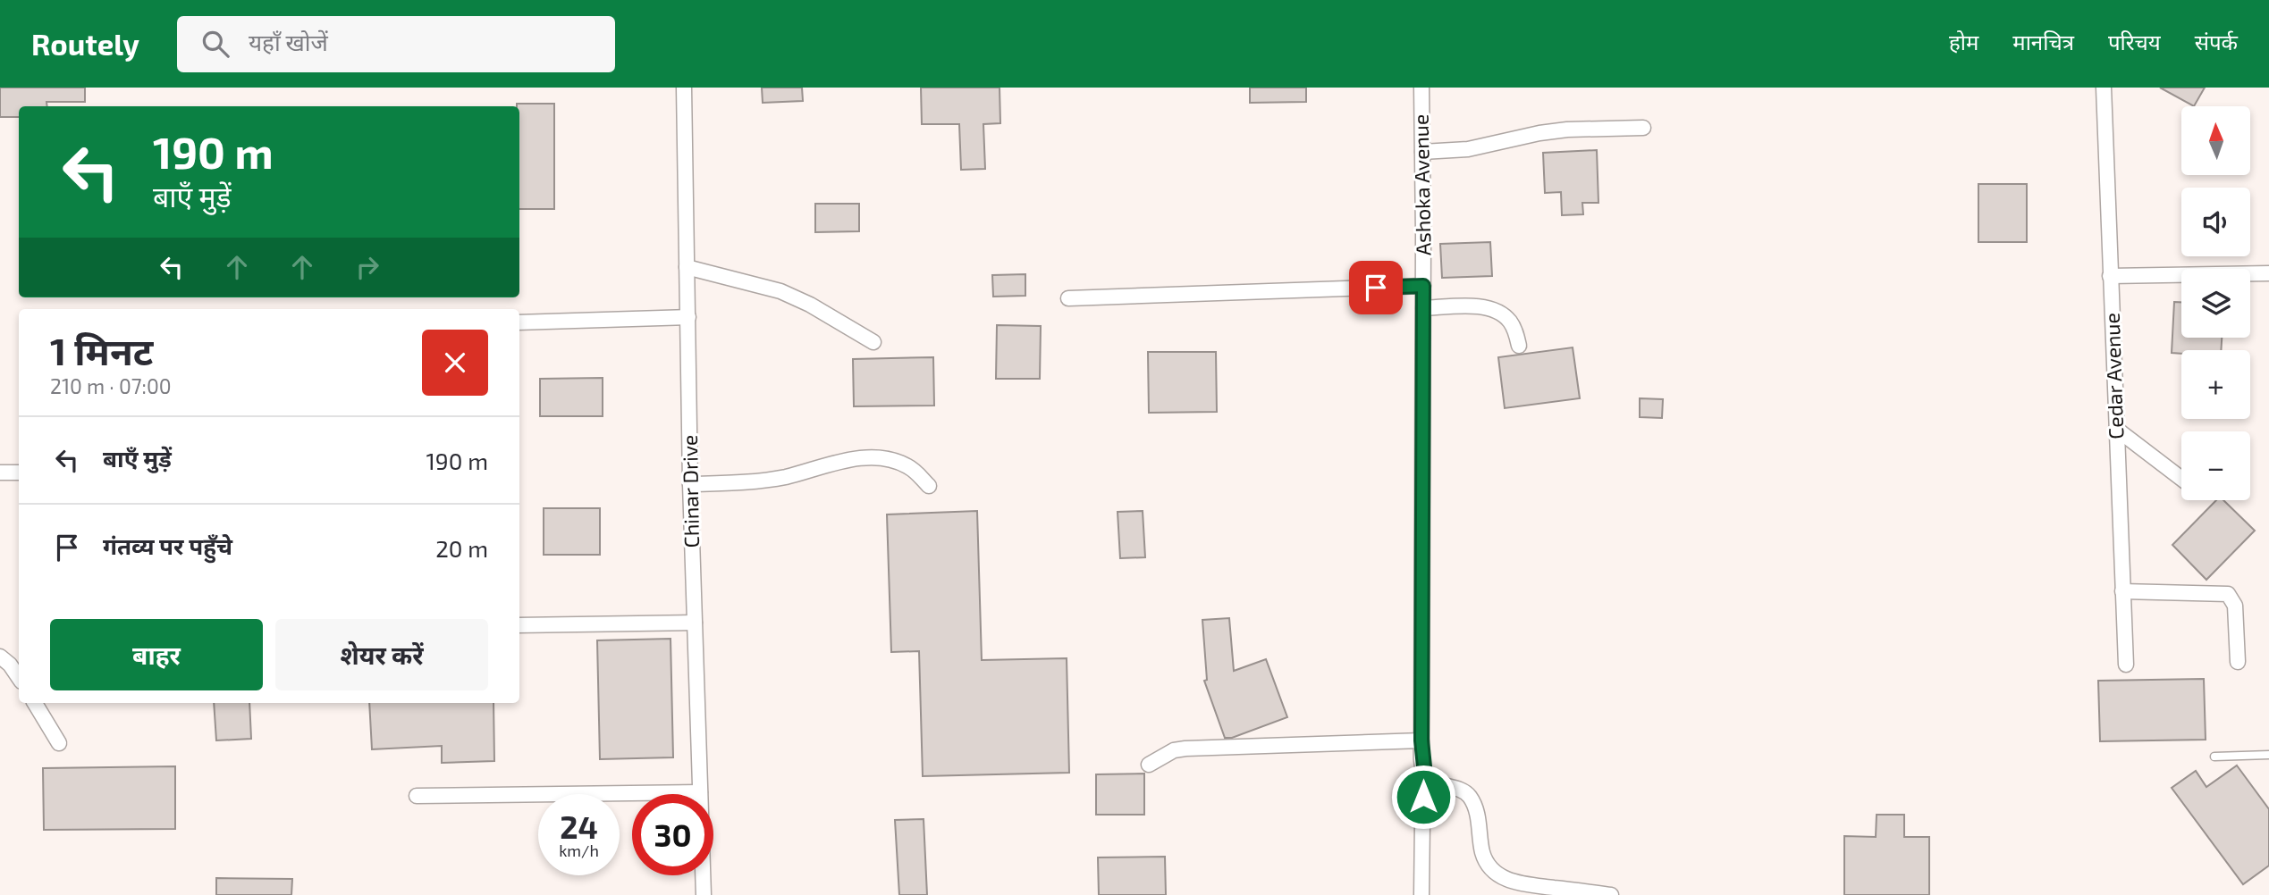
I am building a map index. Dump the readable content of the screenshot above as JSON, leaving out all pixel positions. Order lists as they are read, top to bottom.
{
  "streets": {
    "street": ["Ashoka Avenue", "Cedar Avenue", "Chinar Drive"]
  },
  "north": "top",
  "page": {
    "header": "Routely",
    "search": "यहाँ खोजें",
    "nav": [
      "होम",
      "मानचित्र",
      "परिचय",
      "संपर्क"
    ],
    "map_buttons": ["+", "−"],
    "turn": ["190 m", "बाएँ मुड़ें"],
    "heading": ["1 मिनट", "210 m · 07:00"],
    "list": [
      {
        "name": "बाएँ मुड़ें",
        "value": "190 m"
      },
      {
        "name": "गंतव्य पर पहुँचे",
        "value": "20 m"
      }
    ],
    "buttons": ["बाहर", "शेयर करें"],
    "speed": "24 km/h",
    "limit": "30"
  }
}
